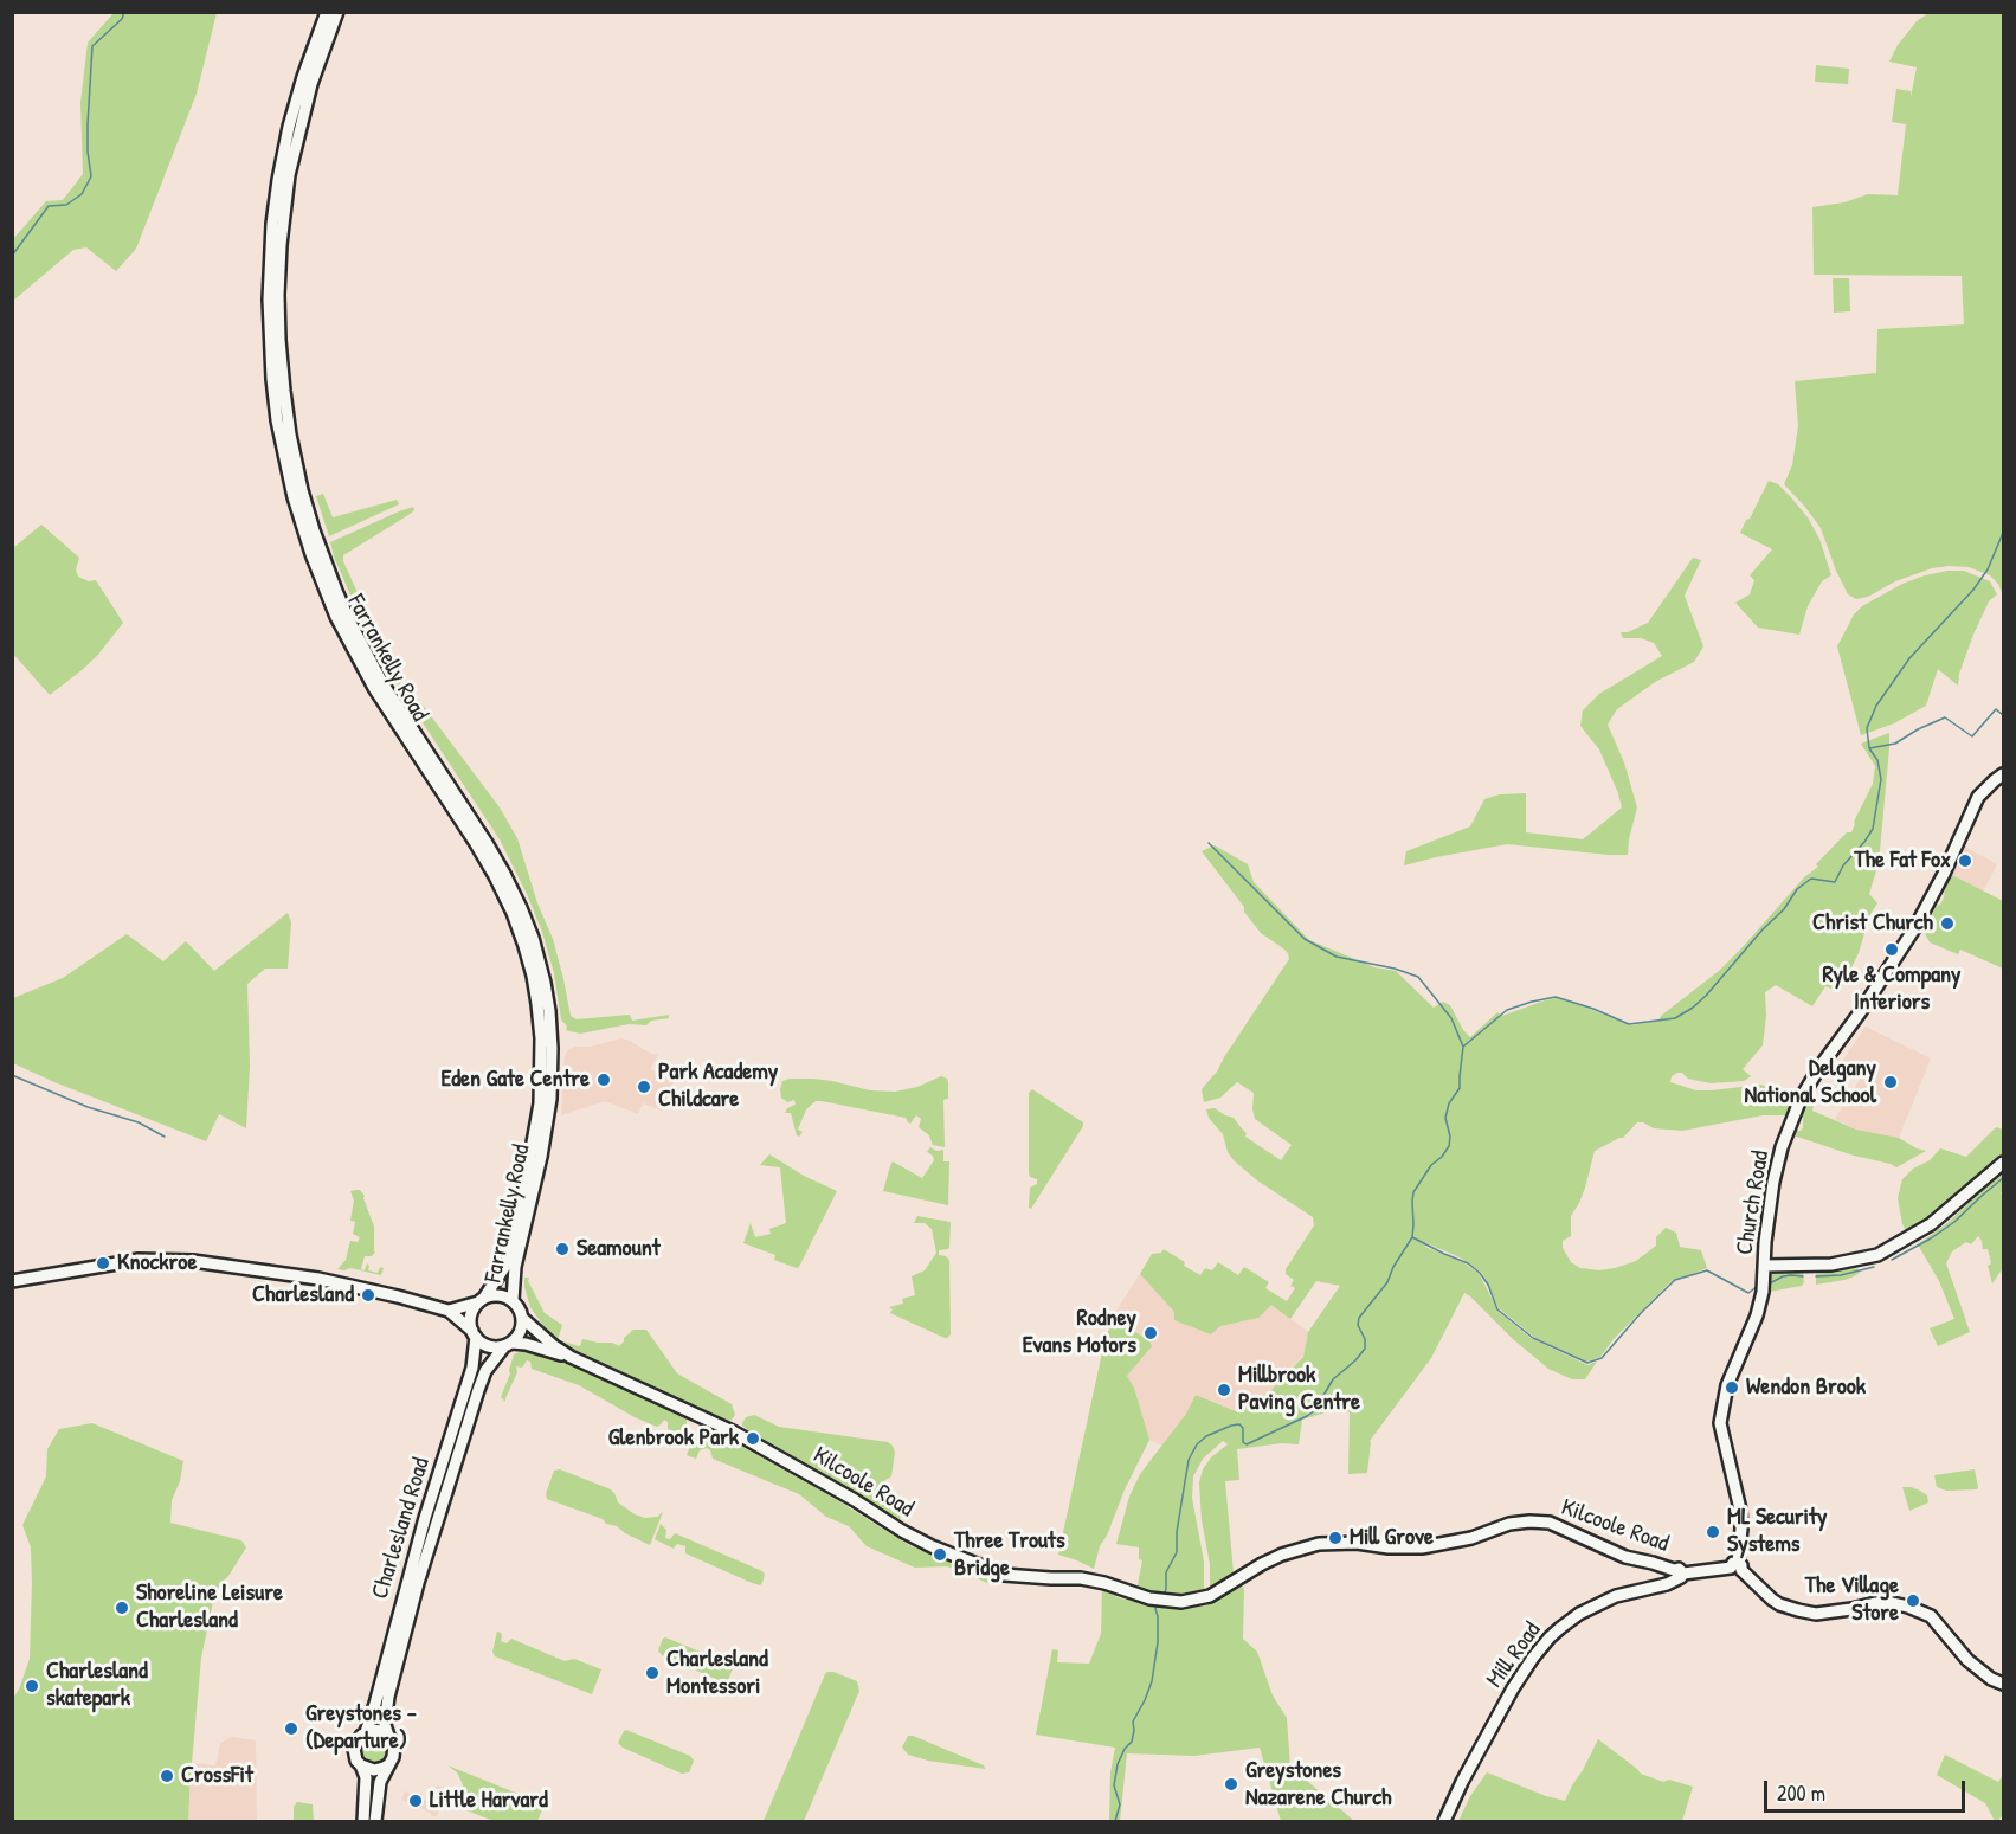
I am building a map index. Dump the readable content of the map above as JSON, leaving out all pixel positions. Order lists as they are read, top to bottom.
{
  "streets": {
    "main road": [
      "Farrankelly Road",
      "Church Road",
      "Kilcoole Road",
      "Charlesland Road",
      "Mill Road"
    ]
  },
  "crossings": [
    ["Farrankelly Road", "Charlesland Road"],
    ["Kilcoole Road", "Mill Road"]
  ],
  "places": [
    "The Fat Fox",
    "Christ Church",
    "Ryle & Company Interiors",
    "Eden Gate Centre",
    "Delgany National School",
    "Park Academy Childcare",
    "Seamount",
    "Knockroe",
    "Charlesland",
    "Rodney Evans Motors",
    "Wendon Brook",
    "Millbrook Paving Centre",
    "Glenbrook Park",
    "ML Security Systems",
    "Mill Grove",
    "Three Trouts Bridge",
    "The Village Store",
    "Shoreline Leisure Charlesland",
    "Charlesland Montessori",
    "Charlesland skatepark",
    "Greystones - (Departure)",
    "CrossFit",
    "Greystones Nazarene Church",
    "Little Harvard"
  ],
  "scale_bar": "200 m"
}
